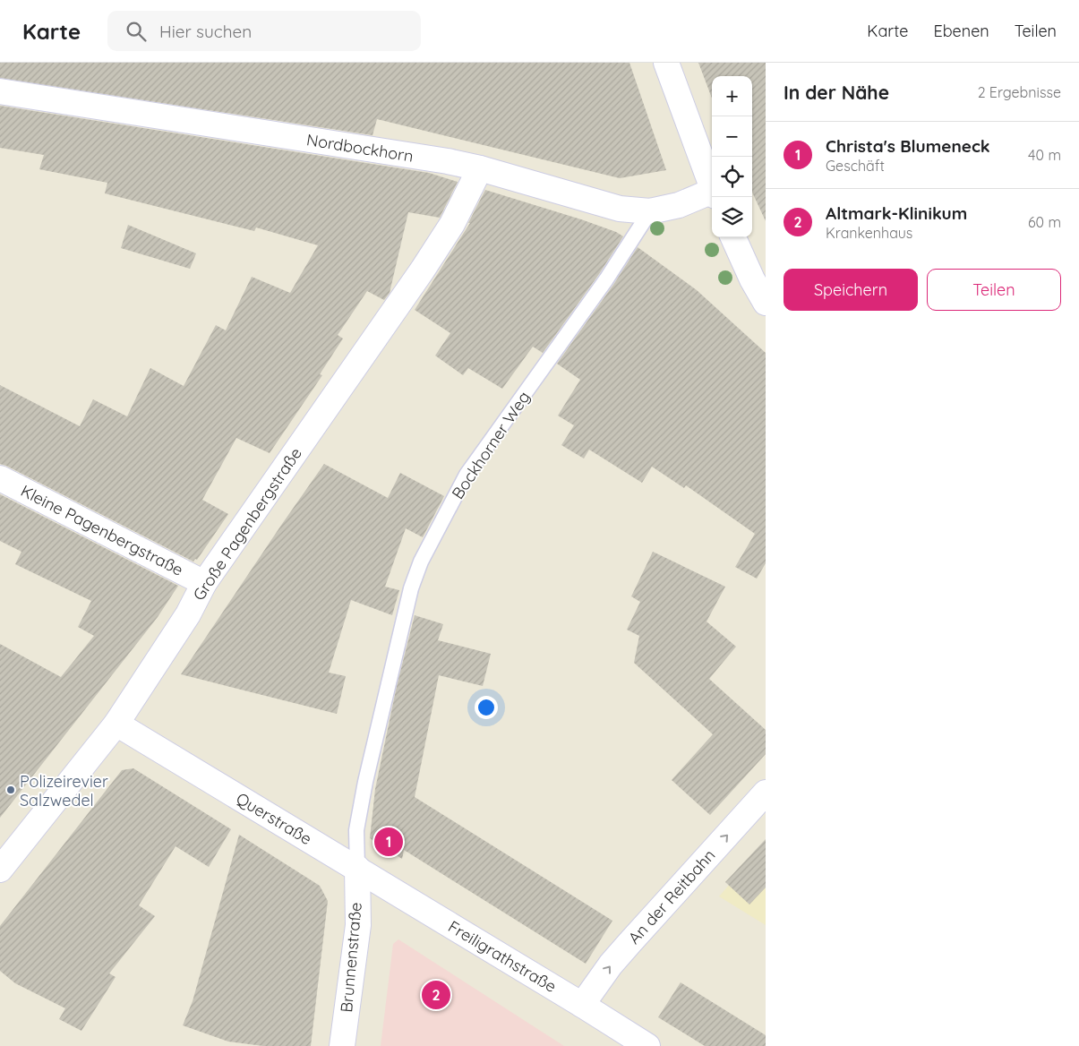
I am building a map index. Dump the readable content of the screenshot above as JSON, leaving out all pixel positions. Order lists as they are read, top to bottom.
{
  "streets": {
    "street": [
      "Nordbockhorn",
      "Große Pagenbergstraße",
      "Kleine Pagenbergstraße",
      "Querstraße",
      "An der Reitbahn",
      "Freiligrathstraße",
      "Brunnenstraße"
    ],
    "lane": ["Bockhorner Weg"]
  },
  "crossings": [
    ["Nordbockhorn", "Bockhorner Weg"],
    ["Nordbockhorn", "Große Pagenbergstraße"],
    ["Bockhorner Weg", "Querstraße"],
    ["Bockhorner Weg", "Freiligrathstraße"],
    ["Bockhorner Weg", "Brunnenstraße"],
    ["Große Pagenbergstraße", "Kleine Pagenbergstraße"],
    ["Große Pagenbergstraße", "Querstraße"],
    ["Querstraße", "Freiligrathstraße"],
    ["Querstraße", "Brunnenstraße"],
    ["An der Reitbahn", "Freiligrathstraße"],
    ["Freiligrathstraße", "Brunnenstraße"]
  ],
  "one_way": ["An der Reitbahn"],
  "places": ["Polizeirevier Salzwedel"],
  "page": {
    "header": "Karte",
    "search": "Hier suchen",
    "nav": ["Karte", "Ebenen", "Teilen"],
    "heading": ["In der Nähe", "2 Ergebnisse"],
    "map_buttons": ["+", "−"],
    "list": [
      {
        "mark": "1",
        "name": "Christa's Blumeneck",
        "note": "Geschäft",
        "value": "40 m"
      },
      {
        "mark": "2",
        "name": "Altmark-Klinikum",
        "note": "Krankenhaus",
        "value": "60 m"
      }
    ],
    "buttons": ["Speichern", "Teilen"],
    "pins": ["1", "2"]
  }
}
